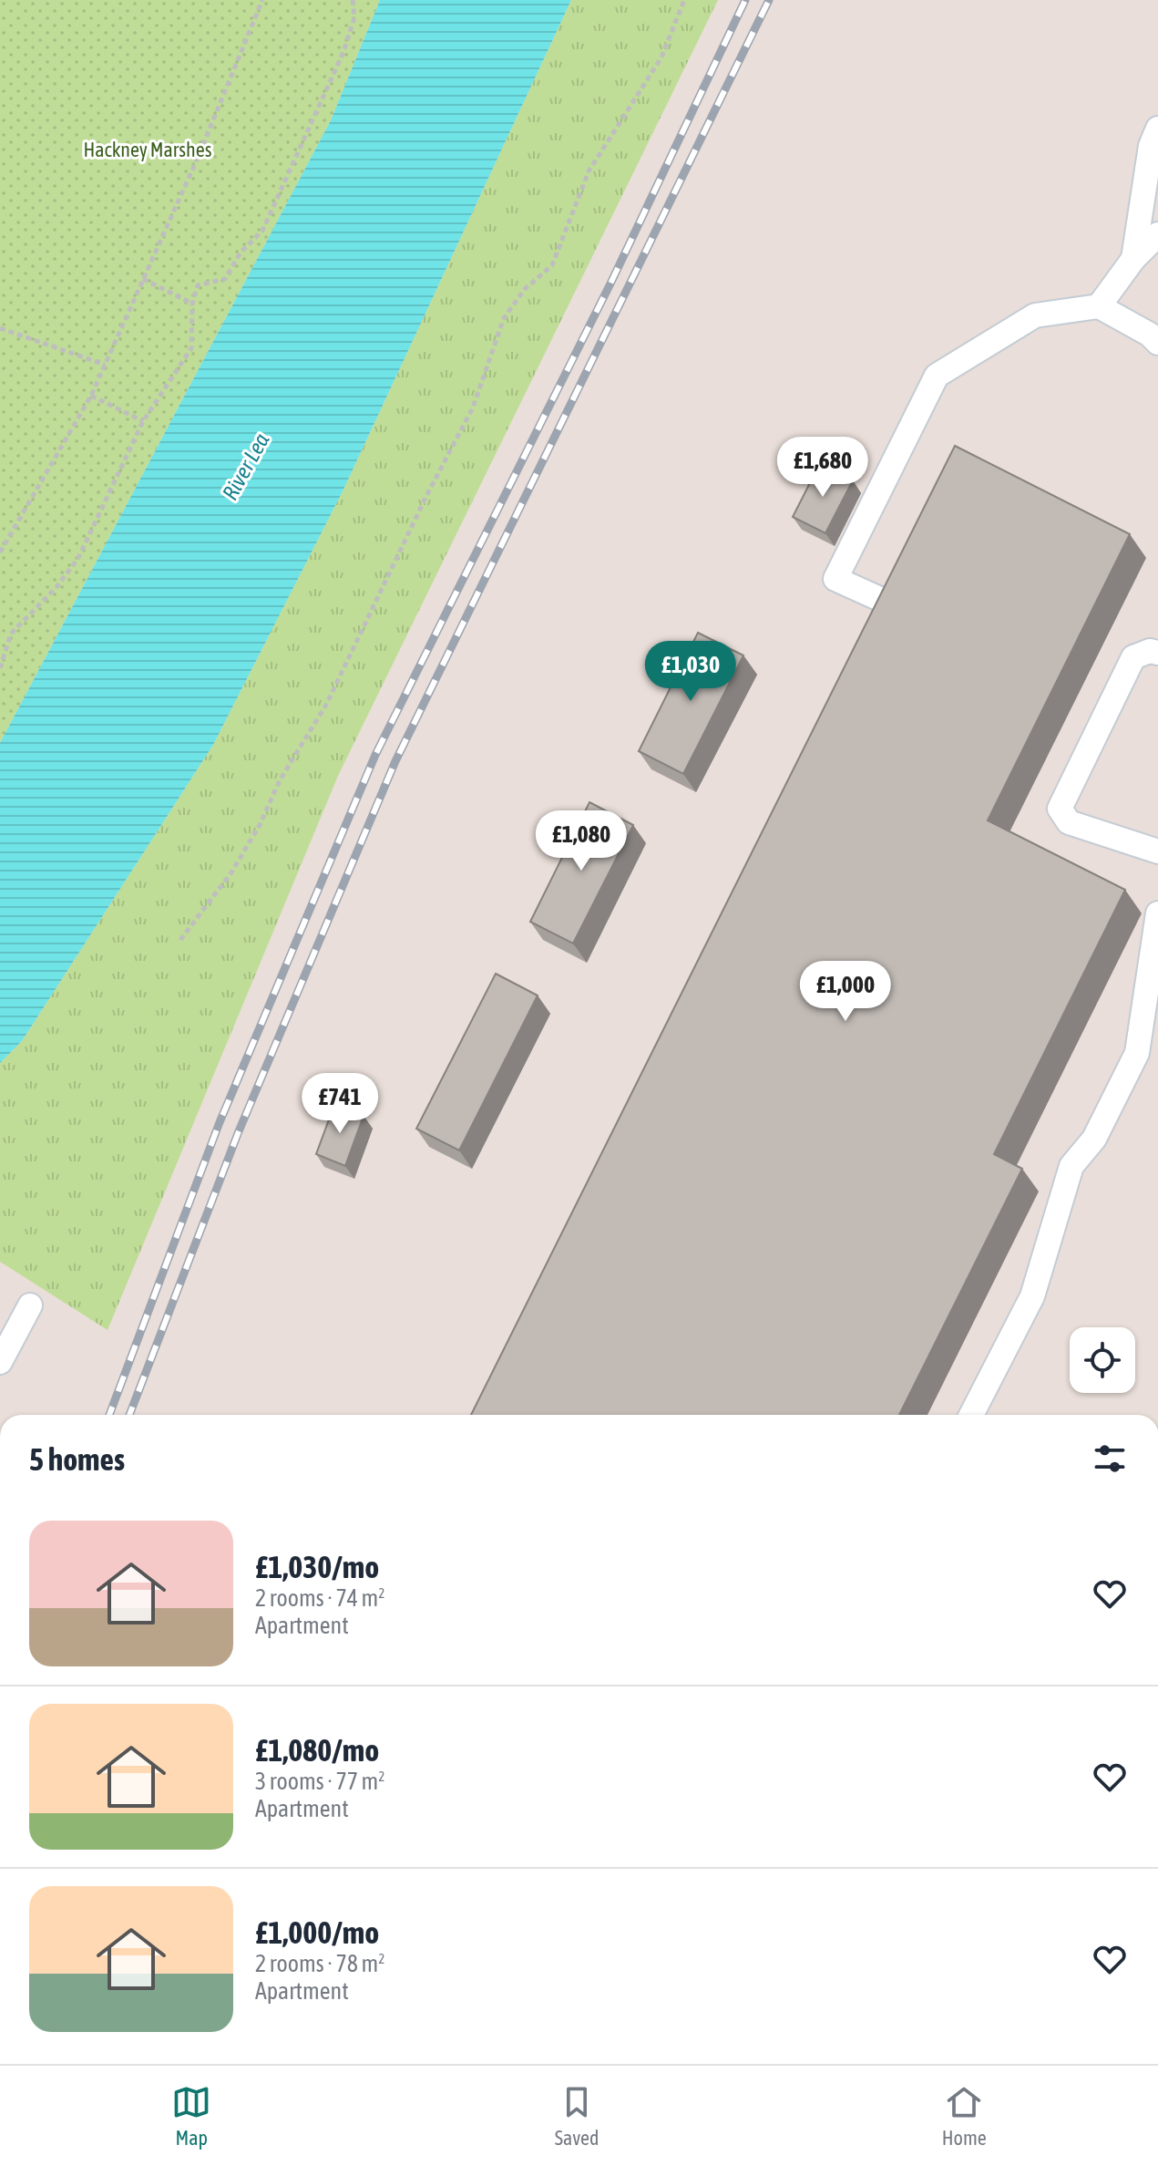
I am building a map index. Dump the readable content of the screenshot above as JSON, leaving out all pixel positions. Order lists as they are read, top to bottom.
{
  "water": ["River Lea"],
  "parks": ["Hackney Marshes"],
  "page": {
    "price": [
      "£1,680",
      "£1,030",
      "£1,080",
      "£1,000",
      "£741"
    ],
    "heading": "5 homes",
    "list": [
      {
        "name": "£1,030/mo",
        "note": "2 rooms · 74 m² · Apartment"
      },
      {
        "name": "£1,080/mo",
        "note": "3 rooms · 77 m² · Apartment"
      },
      {
        "name": "£1,000/mo",
        "note": "2 rooms · 78 m² · Apartment"
      }
    ],
    "tabs": ["Map", "Saved", "Home"]
  }
}
